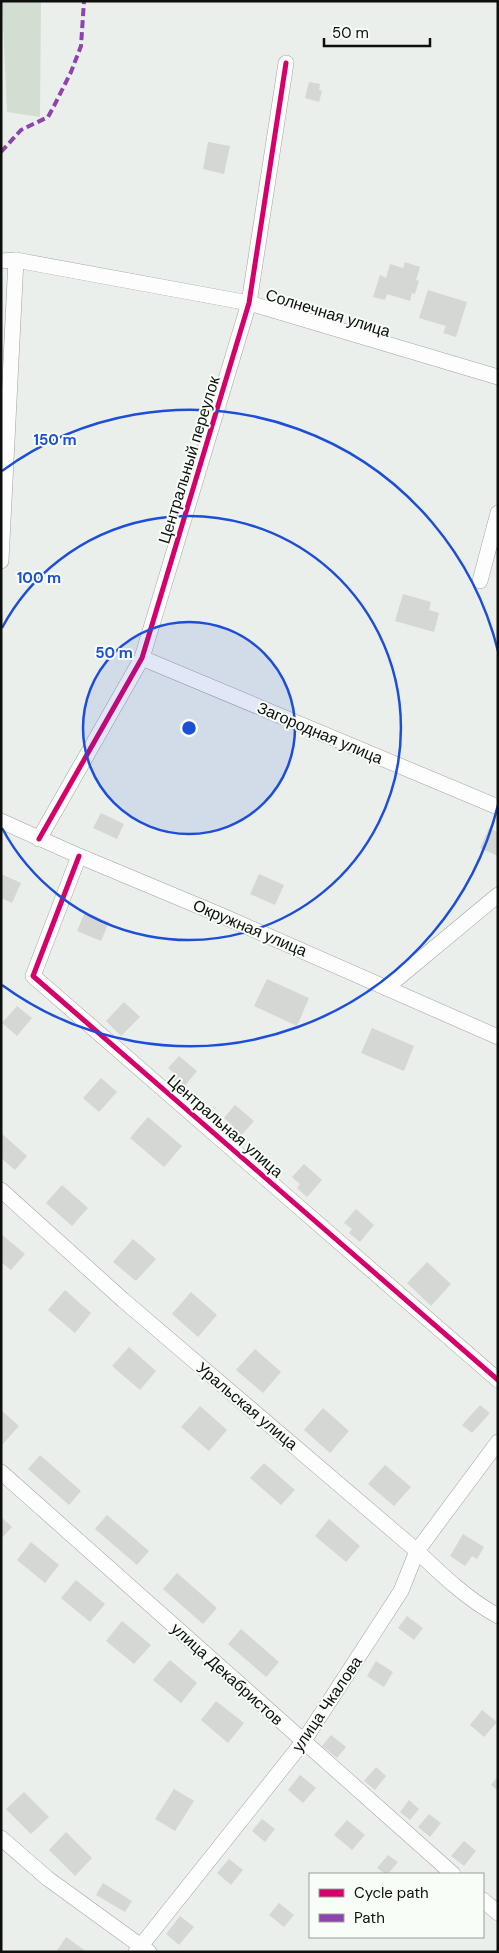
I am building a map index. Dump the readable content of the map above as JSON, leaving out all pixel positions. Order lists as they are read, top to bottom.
{
  "streets": {
    "street": [
      "Солнечная улица",
      "Центральный переулок",
      "Загородная улица",
      "Окружная улица",
      "Центральная улица",
      "Уральская улица",
      "улица Декабристов",
      "улица Чкалова"
    ]
  },
  "crossings": [
    ["Солнечная улица", "Центральный переулок"],
    ["Центральный переулок", "Загородная улица"],
    ["Центральный переулок", "Окружная улица"],
    ["Окружная улица", "Центральная улица"],
    ["Уральская улица", "улица Чкалова"],
    ["улица Декабристов", "улица Чкалова"]
  ],
  "legend": ["Cycle path", "Path"],
  "scale_bar": "50 m",
  "rings": ["150 m", "100 m", "50 m"]
}
